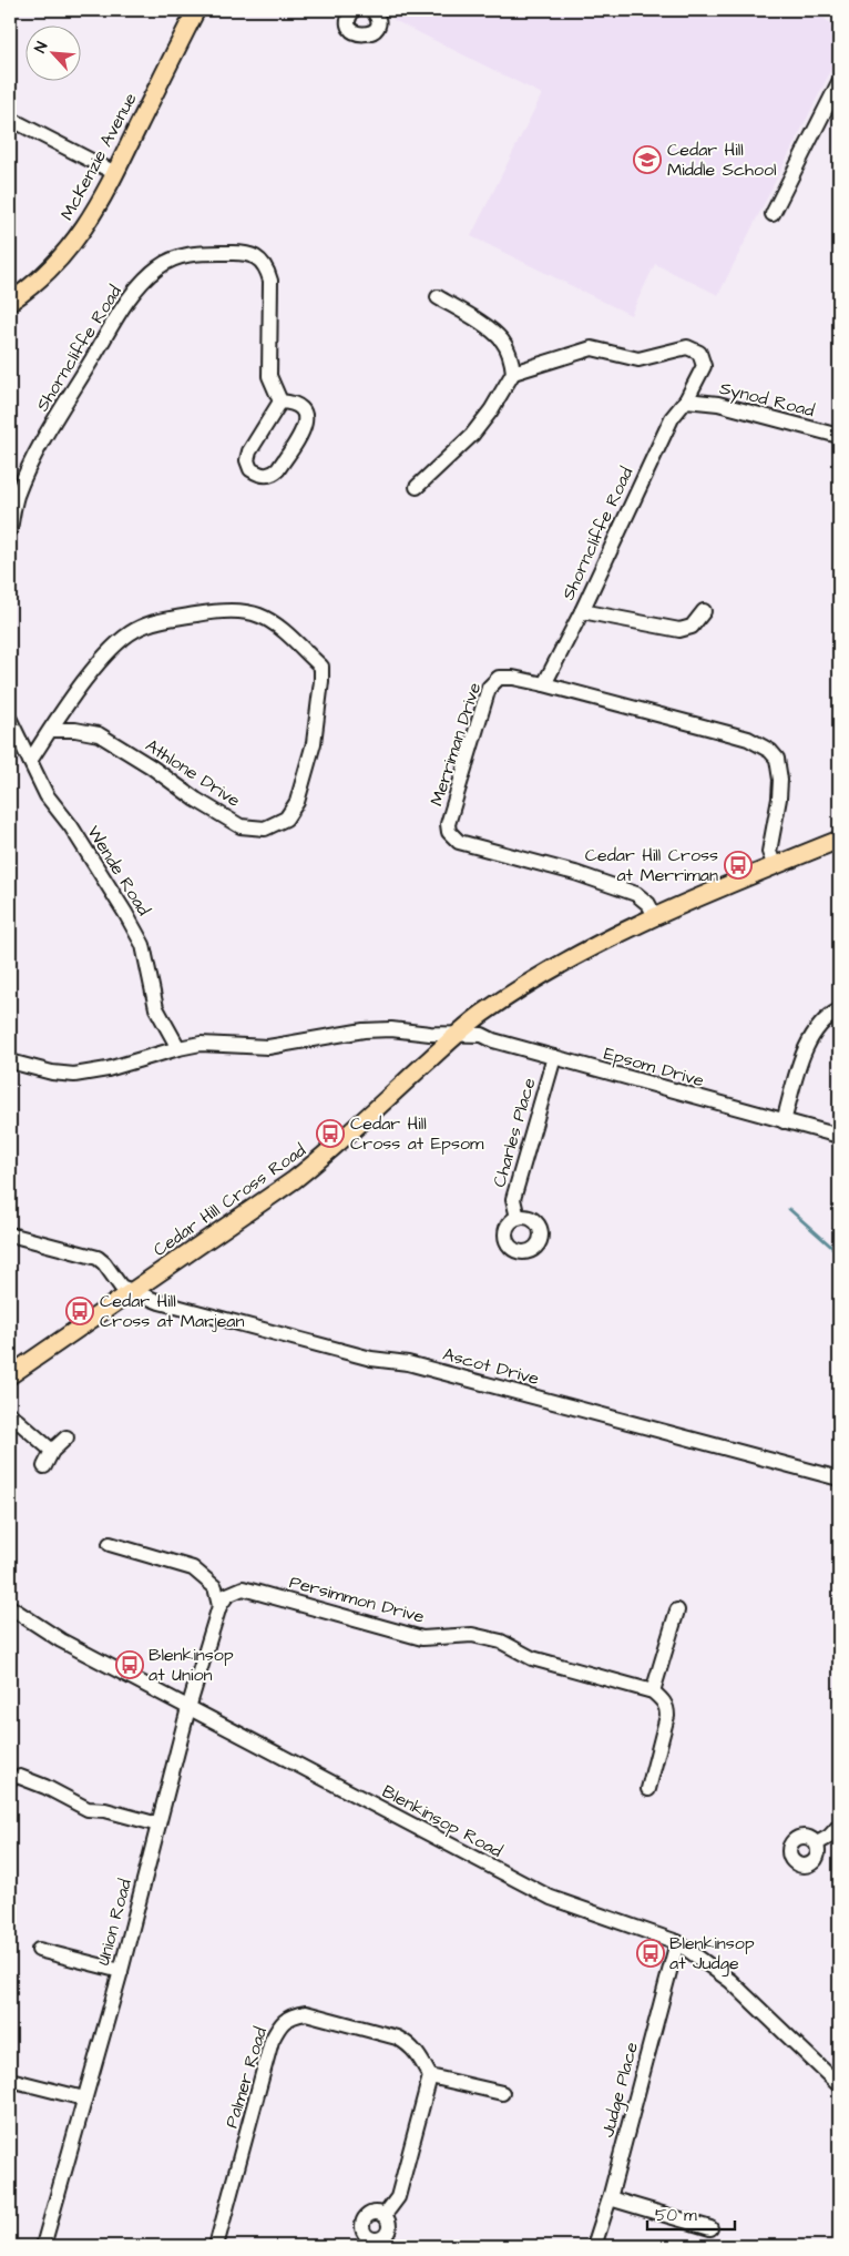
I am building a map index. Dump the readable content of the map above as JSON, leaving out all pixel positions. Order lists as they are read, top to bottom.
{
  "streets": {
    "main road": ["McKenzie Avenue", "Cedar Hill Cross Road"],
    "street": [
      "Shorncliffe Road",
      "Synod Road",
      "Merriman Drive",
      "Athlone Drive",
      "Wende Road",
      "Epsom Drive",
      "Charles Place",
      "Ascot Drive",
      "Persimmon Drive",
      "Blenkinsop Road",
      "Union Road",
      "Palmer Road",
      "Judge Place"
    ]
  },
  "crossings": [
    ["Shorncliffe Road", "Synod Road"],
    ["Shorncliffe Road", "Merriman Drive"],
    ["Merriman Drive", "Cedar Hill Cross Road"],
    ["Athlone Drive", "Wende Road"],
    ["Wende Road", "Epsom Drive"],
    ["Epsom Drive", "Charles Place"],
    ["Epsom Drive", "Cedar Hill Cross Road"],
    ["Cedar Hill Cross Road", "Ascot Drive"],
    ["Persimmon Drive", "Union Road"],
    ["Blenkinsop Road", "Union Road"],
    ["Blenkinsop Road", "Judge Place"]
  ],
  "places": {
    "school or university": ["Cedar Hill Middle School"],
    "bus stop": [
      "Cedar Hill Cross at Merriman",
      "Cedar Hill Cross at Epsom",
      "Cedar Hill Cross at Marjean",
      "Blenkinsop at Union",
      "Blenkinsop at Judge"
    ]
  },
  "scale_bar": "50 m",
  "north": "top left"
}
